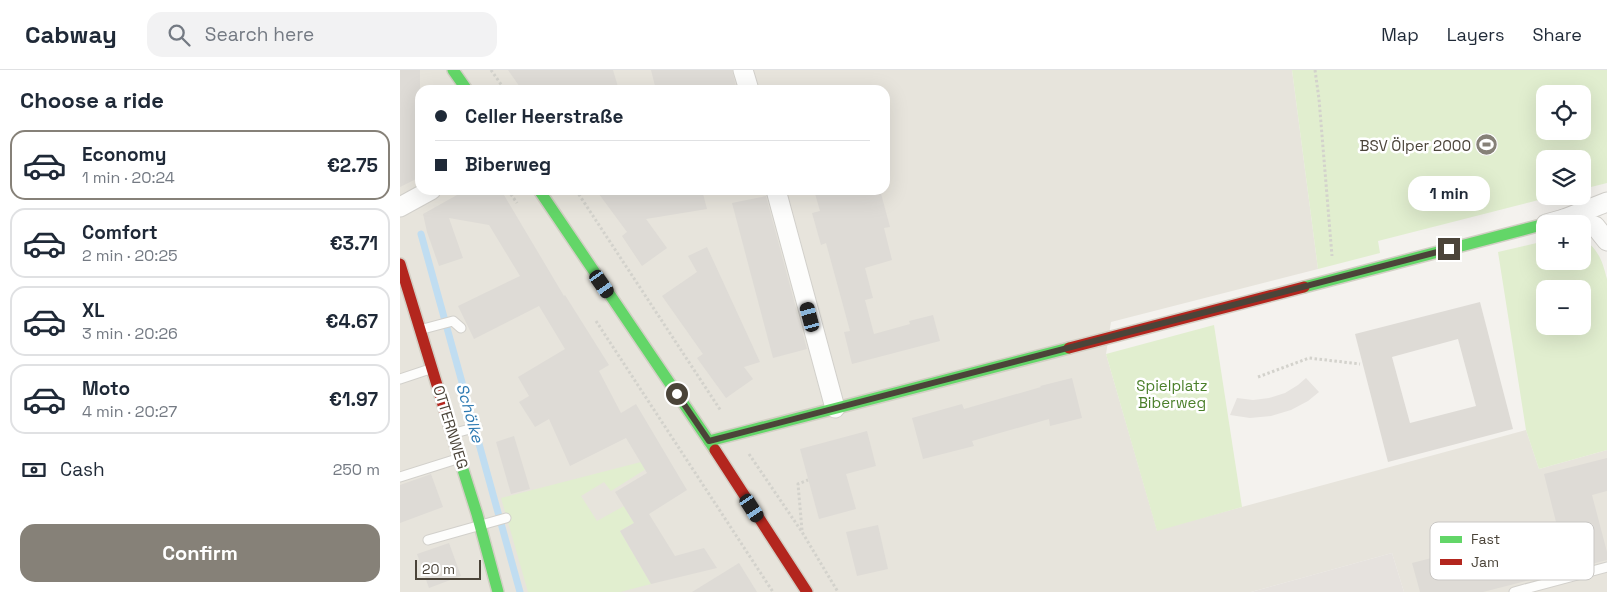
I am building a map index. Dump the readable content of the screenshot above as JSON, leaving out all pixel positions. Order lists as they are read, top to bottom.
{
  "streets": {
    "street": ["OTTERNWEG"]
  },
  "water": ["Schölke"],
  "parks": ["Spielplatz Biberweg"],
  "places": {
    "sports": ["BSV Ölper 2000"]
  },
  "legend": ["Fast", "Jam"],
  "scale_bar": "20 m",
  "page": {
    "header": "Cabway",
    "search": "Search here",
    "nav": ["Map", "Layers", "Share"],
    "heading": "Choose a ride",
    "map_buttons": ["+", "−"],
    "banner": ["Celler Heerstraße", "Biberweg"],
    "list": [
      {
        "name": "Economy",
        "note": "1 min · 20:24",
        "value": "€2.75"
      },
      {
        "name": "Comfort",
        "note": "2 min · 20:25",
        "value": "€3.71"
      },
      {
        "name": "XL",
        "note": "3 min · 20:26",
        "value": "€4.67"
      },
      {
        "name": "Moto",
        "note": "4 min · 20:27",
        "value": "€1.97"
      }
    ],
    "bubble": "1 min",
    "pay": ["Cash", "250 m"],
    "buttons": "Confirm",
    "scale": "20 m"
  }
}
